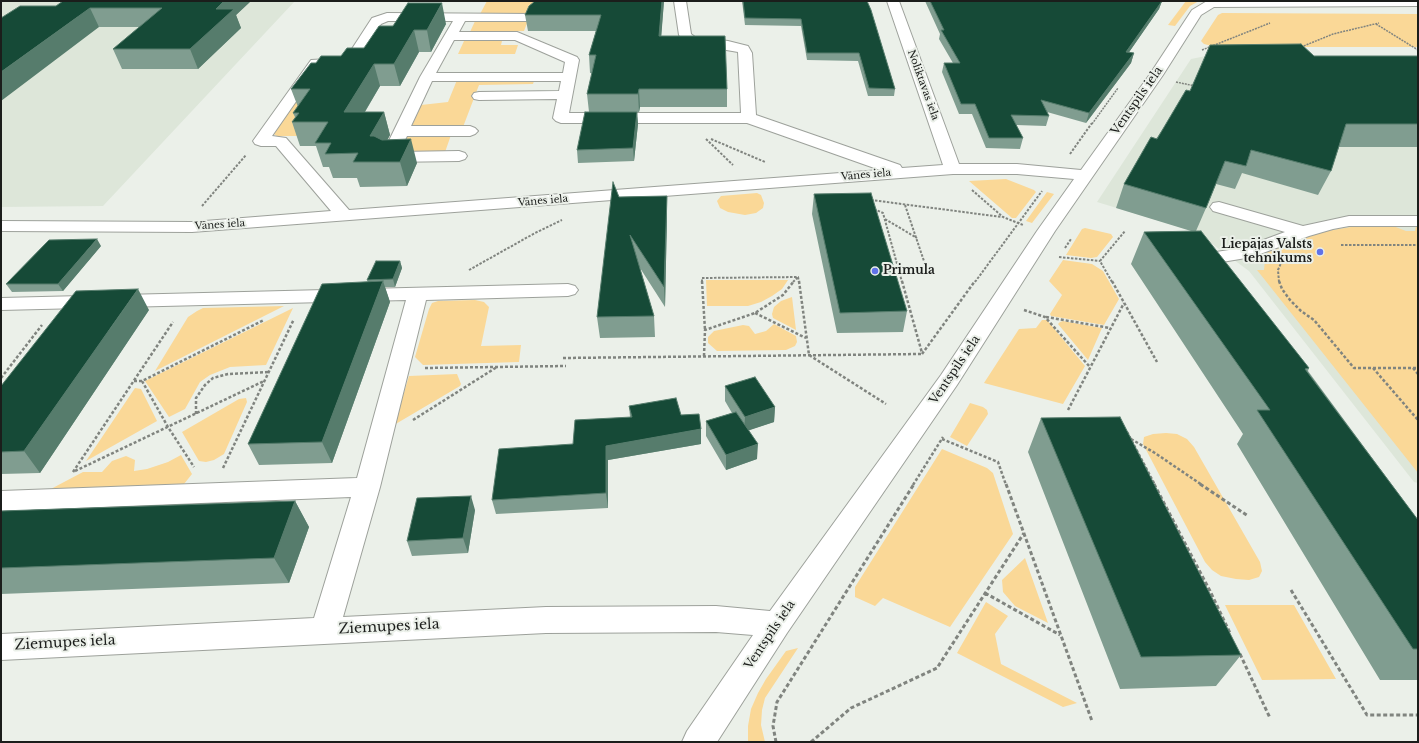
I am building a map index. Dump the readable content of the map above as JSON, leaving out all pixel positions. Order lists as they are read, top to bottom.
{
  "streets": {
    "street": [
      "Noliktavas iela",
      "Ventspils iela",
      "Vānes iela",
      "Ziemupes iela"
    ]
  },
  "crossings": [
    ["Noliktavas iela", "Vānes iela"],
    ["Ventspils iela", "Vānes iela"],
    ["Ventspils iela", "Ziemupes iela"]
  ],
  "places": ["Liepājas Valsts tehnikums", "Primula"]
}
